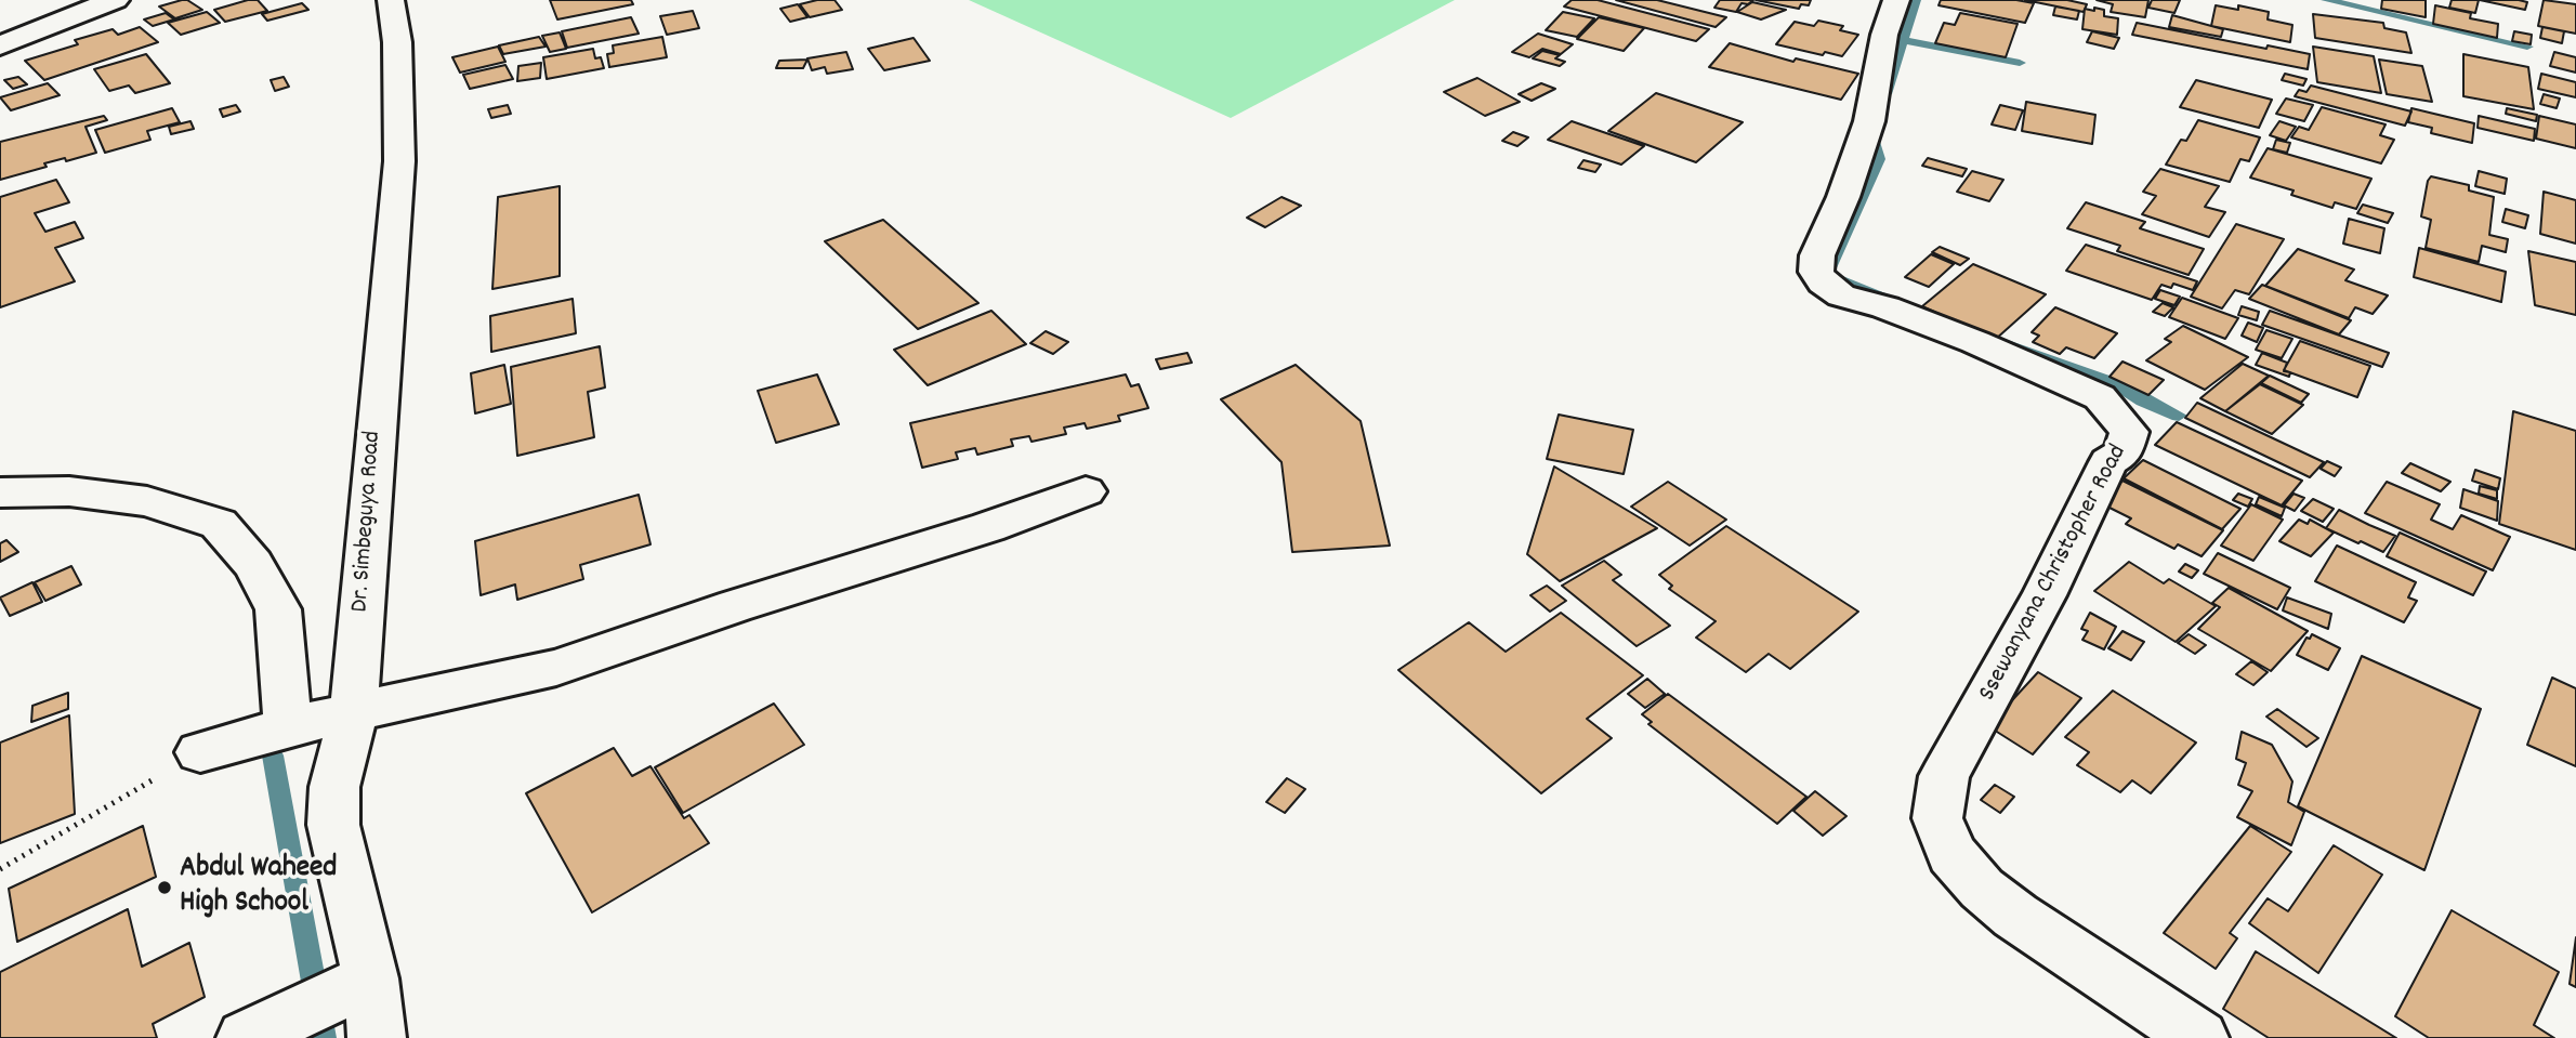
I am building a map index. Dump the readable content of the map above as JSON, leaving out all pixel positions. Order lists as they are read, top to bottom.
{
  "streets": {
    "street": ["Dr. Simbeguya Road", "Ssewanyana Christopher Road"]
  },
  "places": ["Abdul Waheed High School"]
}
